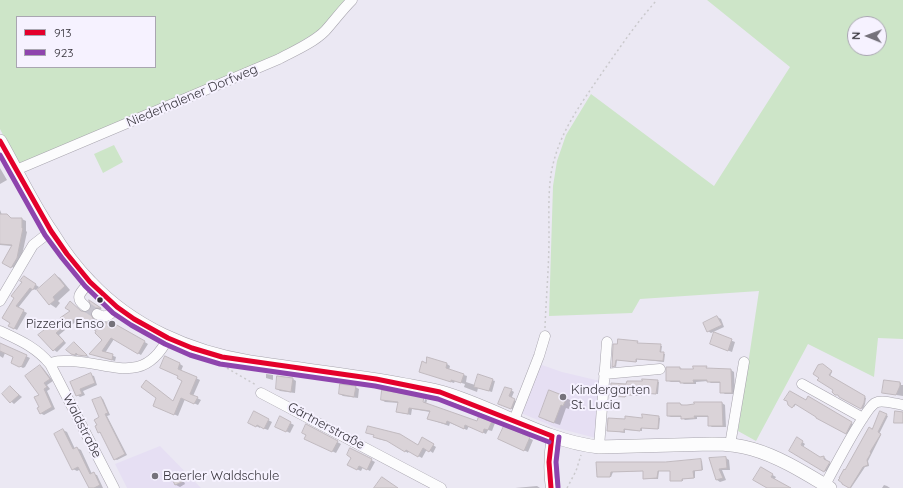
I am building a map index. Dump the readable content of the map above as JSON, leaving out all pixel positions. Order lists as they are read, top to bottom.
{
  "streets": {
    "street": ["Niederhalener Dorfweg", "Waldstraße", "Gärtnerstraße"]
  },
  "places": ["Pizzeria Enso", "Kindergarten St. Lucia", "Baerler Waldschule"],
  "lines": ["transit line 913", "transit line 923"],
  "legend": ["913", "923"],
  "north": "left"
}
